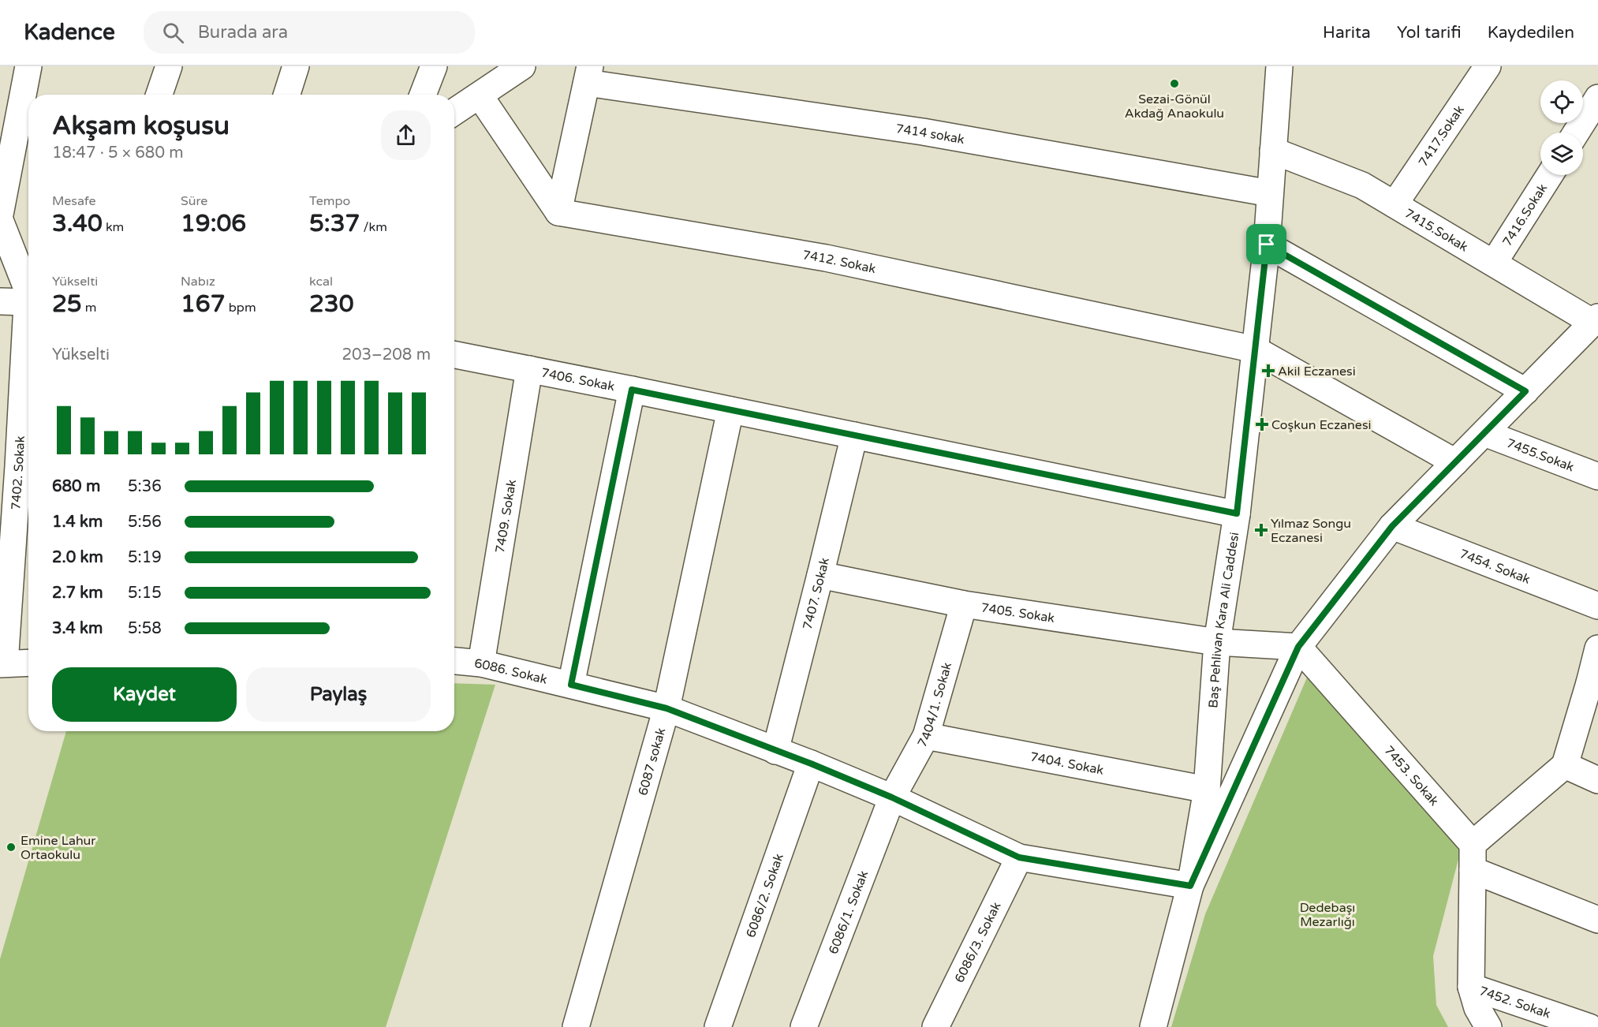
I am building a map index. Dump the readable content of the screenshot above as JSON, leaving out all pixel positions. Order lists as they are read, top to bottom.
{
  "streets": {
    "street": [
      "7414 sokak",
      "7417.Sokak",
      "7416.Sokak",
      "7415.Sokak",
      "7412. Sokak",
      "7406. Sokak",
      "7455.Sokak",
      "7402. Sokak",
      "7409. Sokak",
      "7454. Sokak",
      "7407. Sokak",
      "7405. Sokak",
      "Baş Pehlivan Kara Ali Caddesi",
      "6086. Sokak",
      "7404/1. Sokak",
      "6087 sokak",
      "7404. Sokak",
      "7453. Sokak",
      "6086/2. Sokak",
      "6086/1. Sokak",
      "6086/3. Sokak",
      "7452. Sokak"
    ]
  },
  "crossings": [
    ["7414 sokak", "Baş Pehlivan Kara Ali Caddesi"],
    ["7417.Sokak", "7415.Sokak"],
    ["7416.Sokak", "7415.Sokak"],
    ["7415.Sokak", "Baş Pehlivan Kara Ali Caddesi"],
    ["7412. Sokak", "Baş Pehlivan Kara Ali Caddesi"],
    ["7406. Sokak", "7409. Sokak"],
    ["7406. Sokak", "7407. Sokak"],
    ["7406. Sokak", "Baş Pehlivan Kara Ali Caddesi"],
    ["7406. Sokak", "6087 sokak"],
    ["7409. Sokak", "6086. Sokak"],
    ["7407. Sokak", "7405. Sokak"],
    ["7407. Sokak", "6086. Sokak"],
    ["7405. Sokak", "Baş Pehlivan Kara Ali Caddesi"],
    ["7405. Sokak", "7404/1. Sokak"],
    ["Baş Pehlivan Kara Ali Caddesi", "6086. Sokak"],
    ["Baş Pehlivan Kara Ali Caddesi", "7404. Sokak"],
    ["6086. Sokak", "7404/1. Sokak"],
    ["6086. Sokak", "6087 sokak"],
    ["6086. Sokak", "6086/2. Sokak"],
    ["6086. Sokak", "6086/1. Sokak"],
    ["6086. Sokak", "6086/3. Sokak"],
    ["7404/1. Sokak", "7404. Sokak"],
    ["7404/1. Sokak", "6086/1. Sokak"]
  ],
  "parks": ["Dedebaşı Mezarlığı"],
  "places": {
    "other": ["Sezai-Gönül Akdağ Anaokulu", "Emine Lahur Ortaokulu"],
    "health": ["Akil Eczanesi", "Coşkun Eczanesi", "Yılmaz Songu Eczanesi"]
  },
  "page": {
    "header": "Kadence",
    "search": "Burada ara",
    "nav": ["Harita", "Yol tarifi", "Kaydedilen"],
    "heading": ["Akşam koşusu", "18:47 · 5 × 680 m"],
    "stats": [
      ["Mesafe", "3.40 km"],
      ["Süre", "19:06"],
      ["Tempo", "5:37 /km"],
      ["Yükselti", "25 m"],
      ["Nabız", "167 bpm"],
      ["kcal", "230"]
    ],
    "chart": ["Yükselti", "203–208 m"],
    "list": [
      {
        "name": "680 m",
        "note": "5:36"
      },
      {
        "name": "1.4 km",
        "note": "5:56"
      },
      {
        "name": "2.0 km",
        "note": "5:19"
      },
      {
        "name": "2.7 km",
        "note": "5:15"
      },
      {
        "name": "3.4 km",
        "note": "5:58"
      }
    ],
    "buttons": ["Kaydet", "Paylaş"]
  }
}
